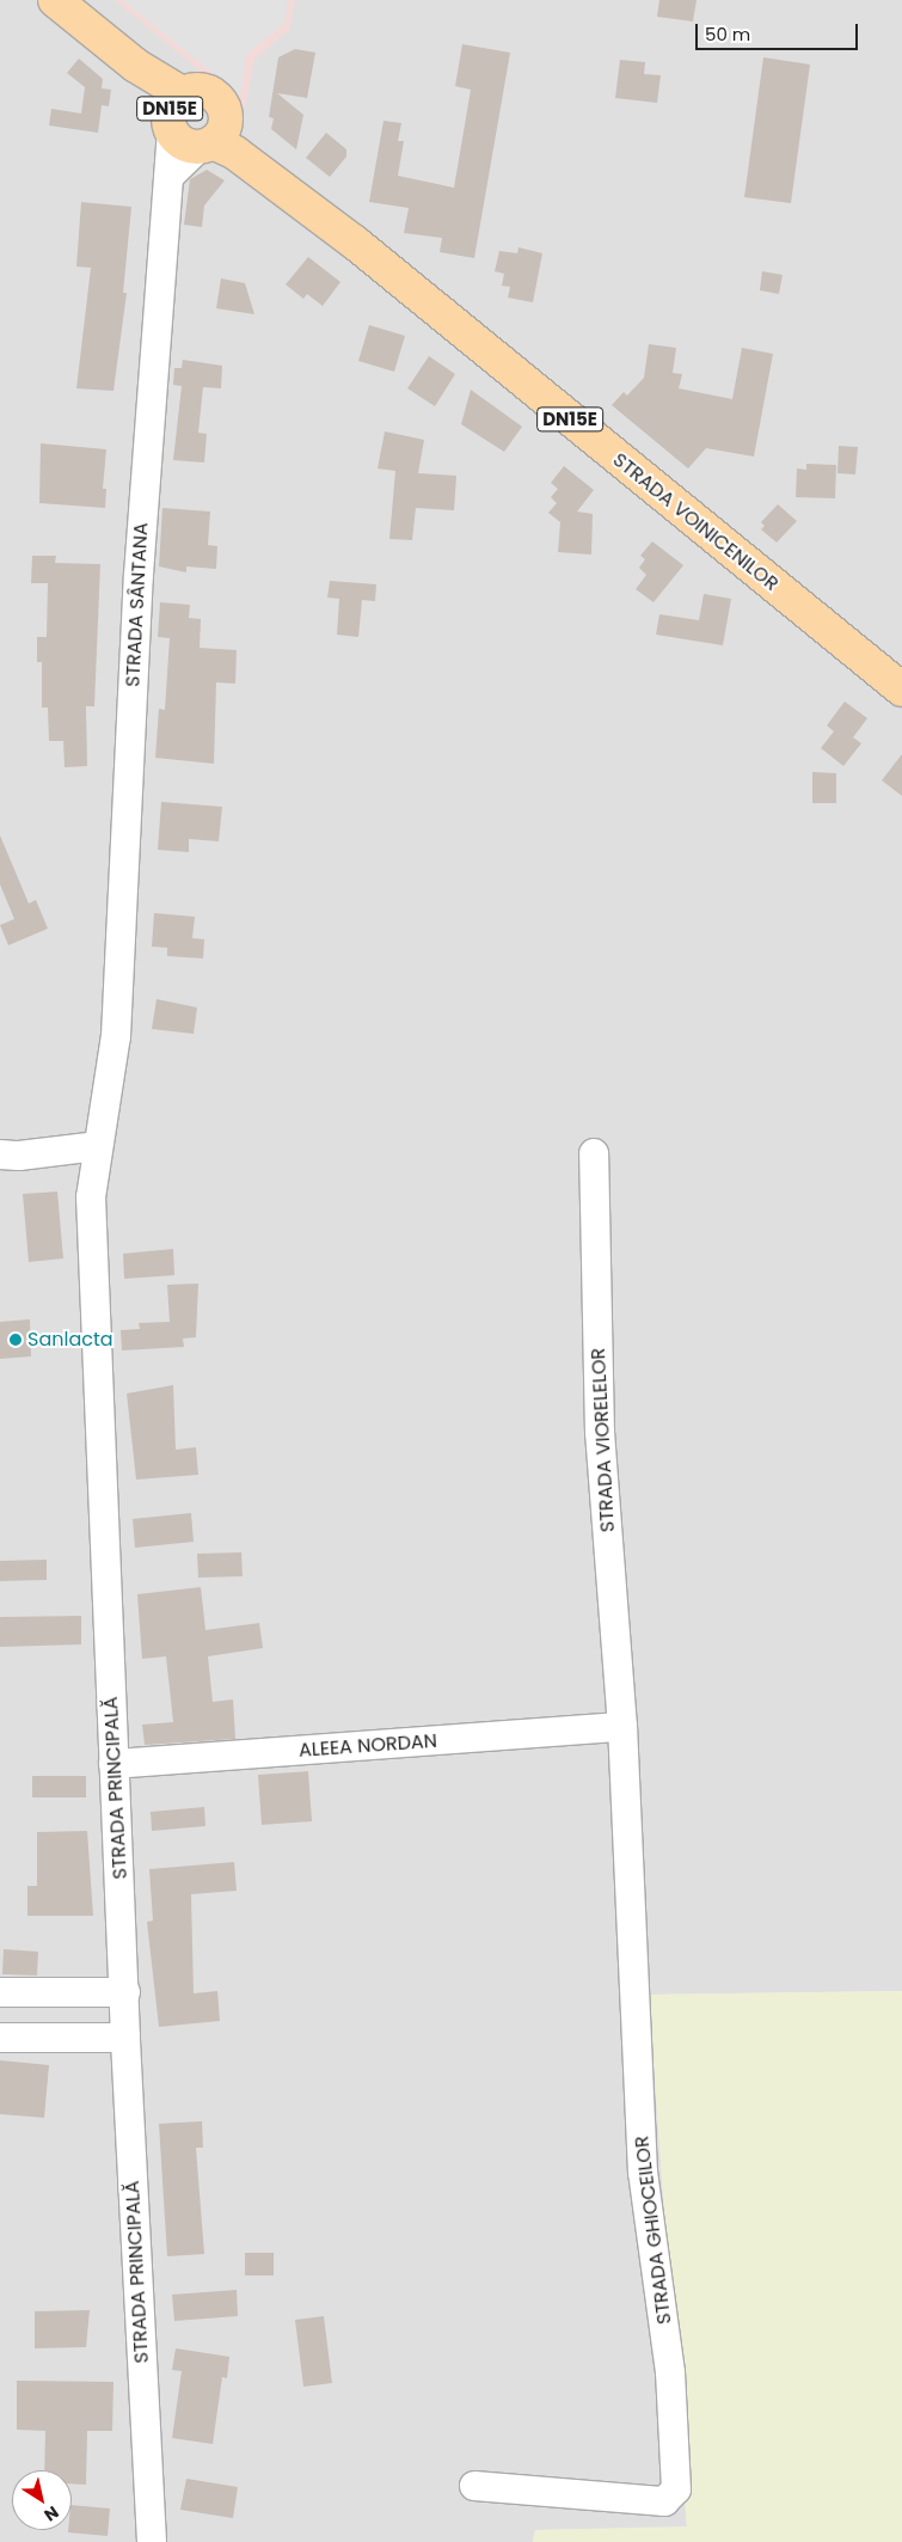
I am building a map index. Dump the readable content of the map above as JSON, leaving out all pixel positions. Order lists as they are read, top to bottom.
{
  "streets": {
    "main road": ["DN15E", "STRADA VOINICENILOR"],
    "street": [
      "STRADA SÂNTANA",
      "STRADA VIORELELOR",
      "ALEEA NORDAN",
      "STRADA PRINCIPALĂ",
      "STRADA GHIOCEILOR"
    ]
  },
  "crossings": [
    ["DN15E", "STRADA VOINICENILOR"],
    ["DN15E", "STRADA SÂNTANA"],
    ["STRADA VOINICENILOR", "STRADA SÂNTANA"],
    ["STRADA SÂNTANA", "STRADA PRINCIPALĂ"],
    ["STRADA VIORELELOR", "ALEEA NORDAN"],
    ["STRADA VIORELELOR", "STRADA GHIOCEILOR"],
    ["ALEEA NORDAN", "STRADA PRINCIPALĂ"],
    ["ALEEA NORDAN", "STRADA GHIOCEILOR"]
  ],
  "places": ["Sanlacta"],
  "scale_bar": "50 m",
  "north": "bottom right"
}
